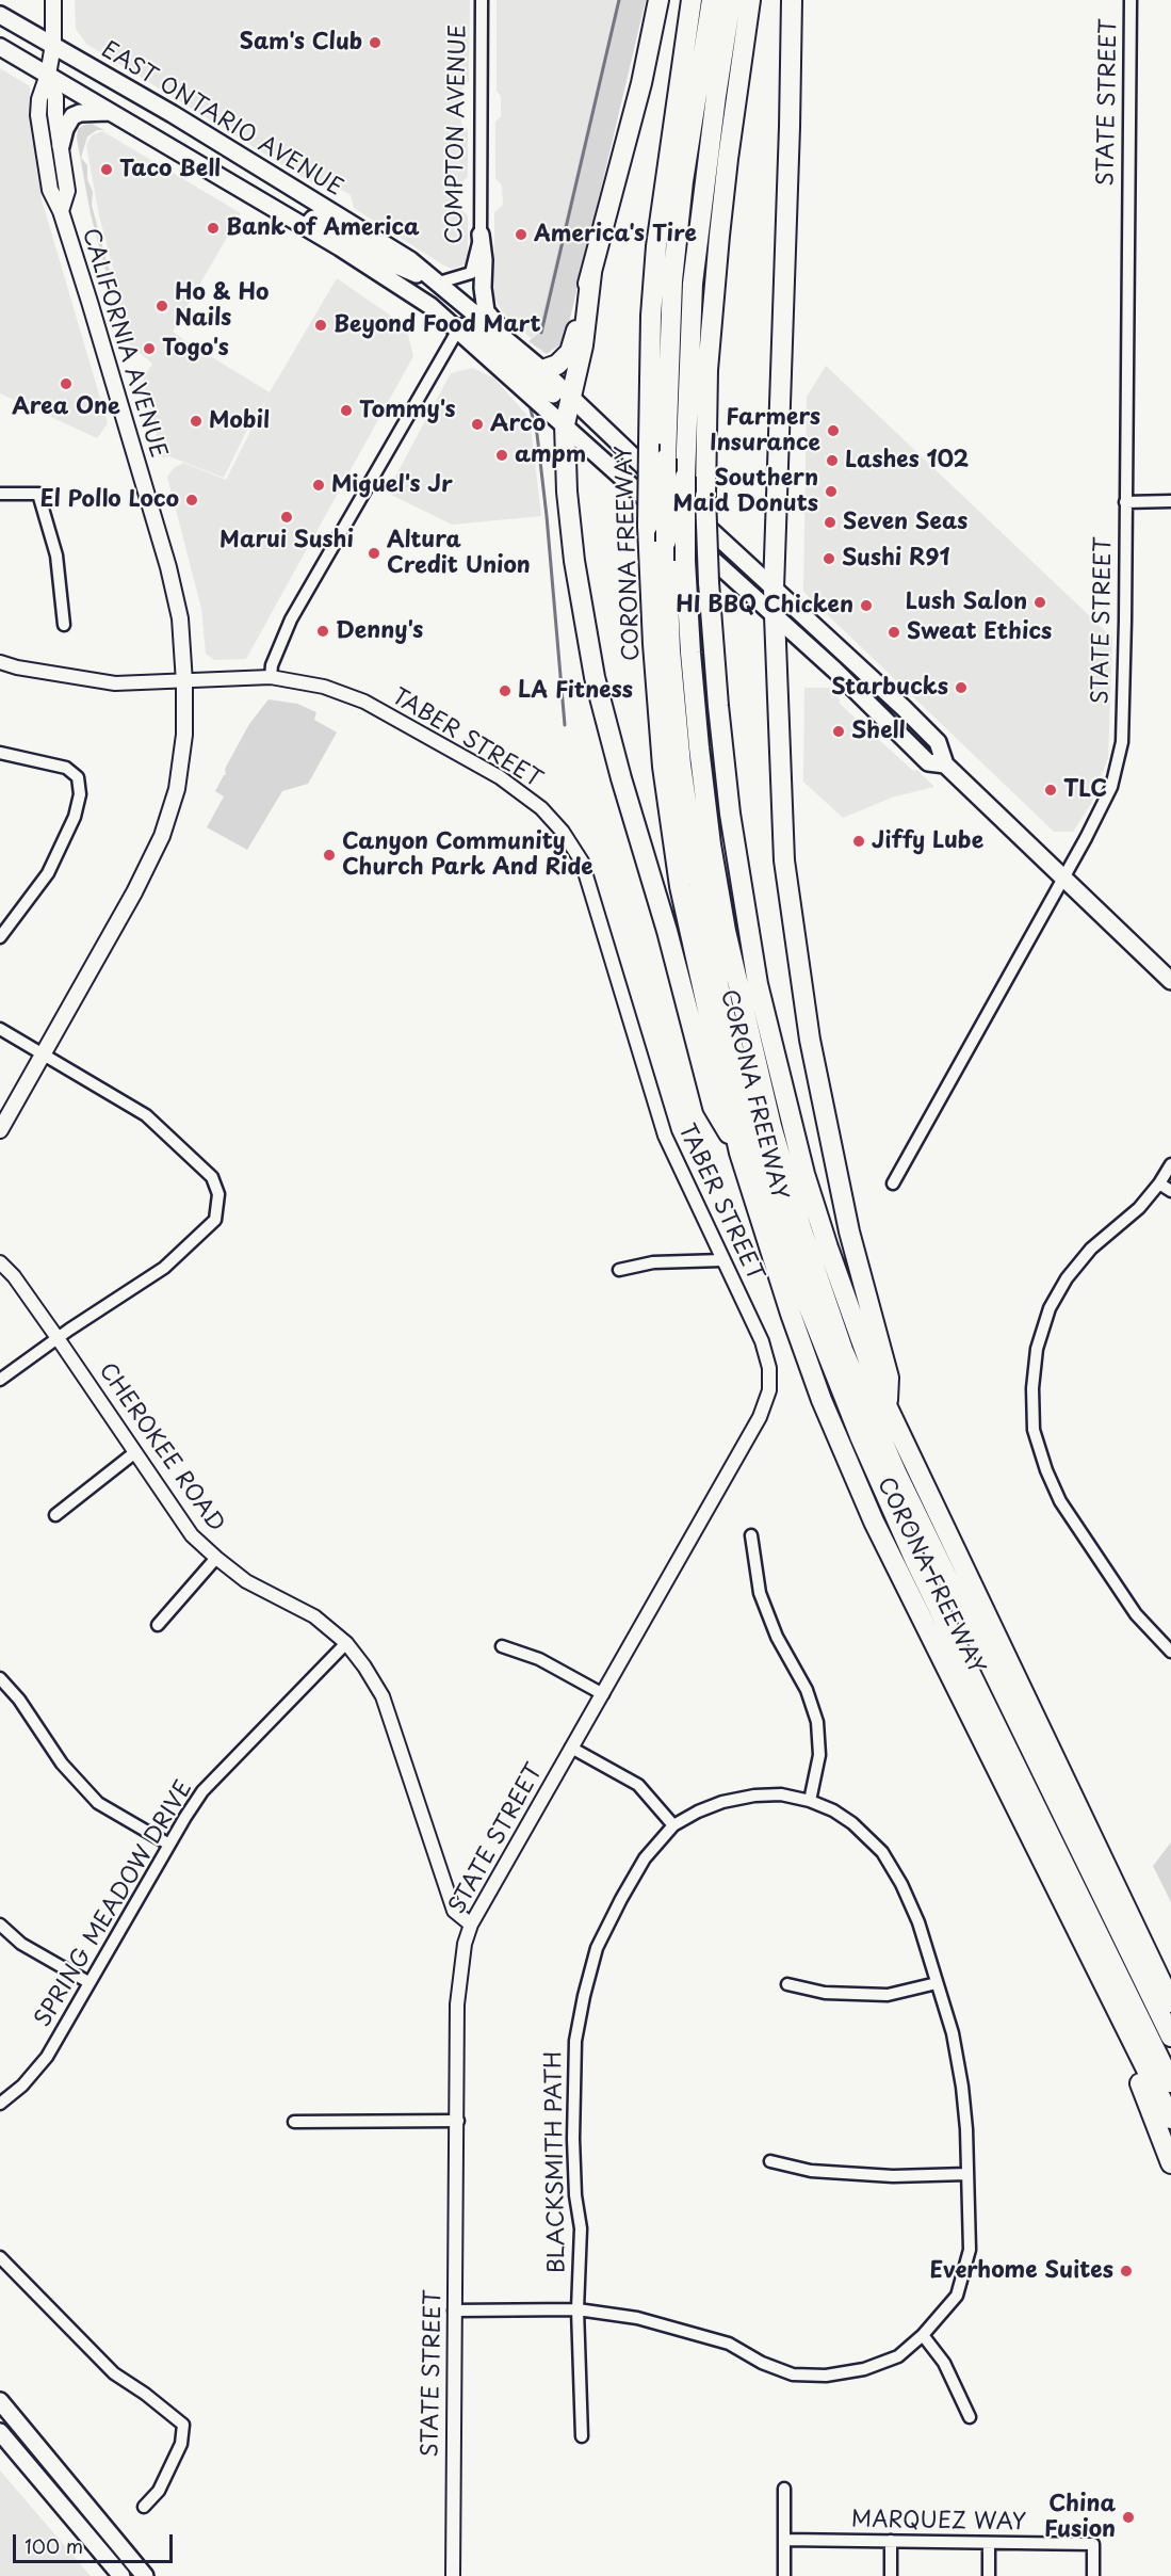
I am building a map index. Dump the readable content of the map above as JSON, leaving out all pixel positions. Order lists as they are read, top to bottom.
{
  "streets": {
    "highway": ["CORONA FREEWAY"],
    "main road": ["EAST ONTARIO AVENUE", "CALIFORNIA AVENUE"],
    "street": [
      "STATE STREET",
      "COMPTON AVENUE",
      "TABER STREET",
      "CHEROKEE ROAD",
      "SPRING MEADOW DRIVE",
      "BLACKSMITH PATH",
      "MARQUEZ WAY"
    ]
  },
  "crossings": [
    ["STATE STREET", "EAST ONTARIO AVENUE"],
    ["STATE STREET", "TABER STREET"],
    ["STATE STREET", "CHEROKEE ROAD"],
    ["STATE STREET", "BLACKSMITH PATH"],
    ["EAST ONTARIO AVENUE", "COMPTON AVENUE"],
    ["EAST ONTARIO AVENUE", "CALIFORNIA AVENUE"],
    ["CALIFORNIA AVENUE", "TABER STREET"],
    ["CHEROKEE ROAD", "SPRING MEADOW DRIVE"]
  ],
  "places": [
    "Sam's Club",
    "Taco Bell",
    "Bank of America",
    "America's Tire",
    "Ho & Ho Nails",
    "Beyond Food Mart",
    "Togo's",
    "Area One",
    "Tommy's",
    "Mobil",
    "Arco",
    "Farmers Insurance",
    "ampm",
    "Lashes 102",
    "Miguel's Jr",
    "Southern Maid Donuts",
    "El Pollo Loco",
    "Marui Sushi",
    "Seven Seas",
    "Altura Credit Union",
    "Sushi R91",
    "Lush Salon",
    "HI BBQ Chicken",
    "Denny's",
    "Sweat Ethics",
    "Starbucks",
    "LA Fitness",
    "Shell",
    "TLC",
    "Jiffy Lube",
    "Canyon Community Church Park And Ride",
    "Everhome Suites",
    "China Fusion"
  ],
  "scale_bar": "100 m"
}
